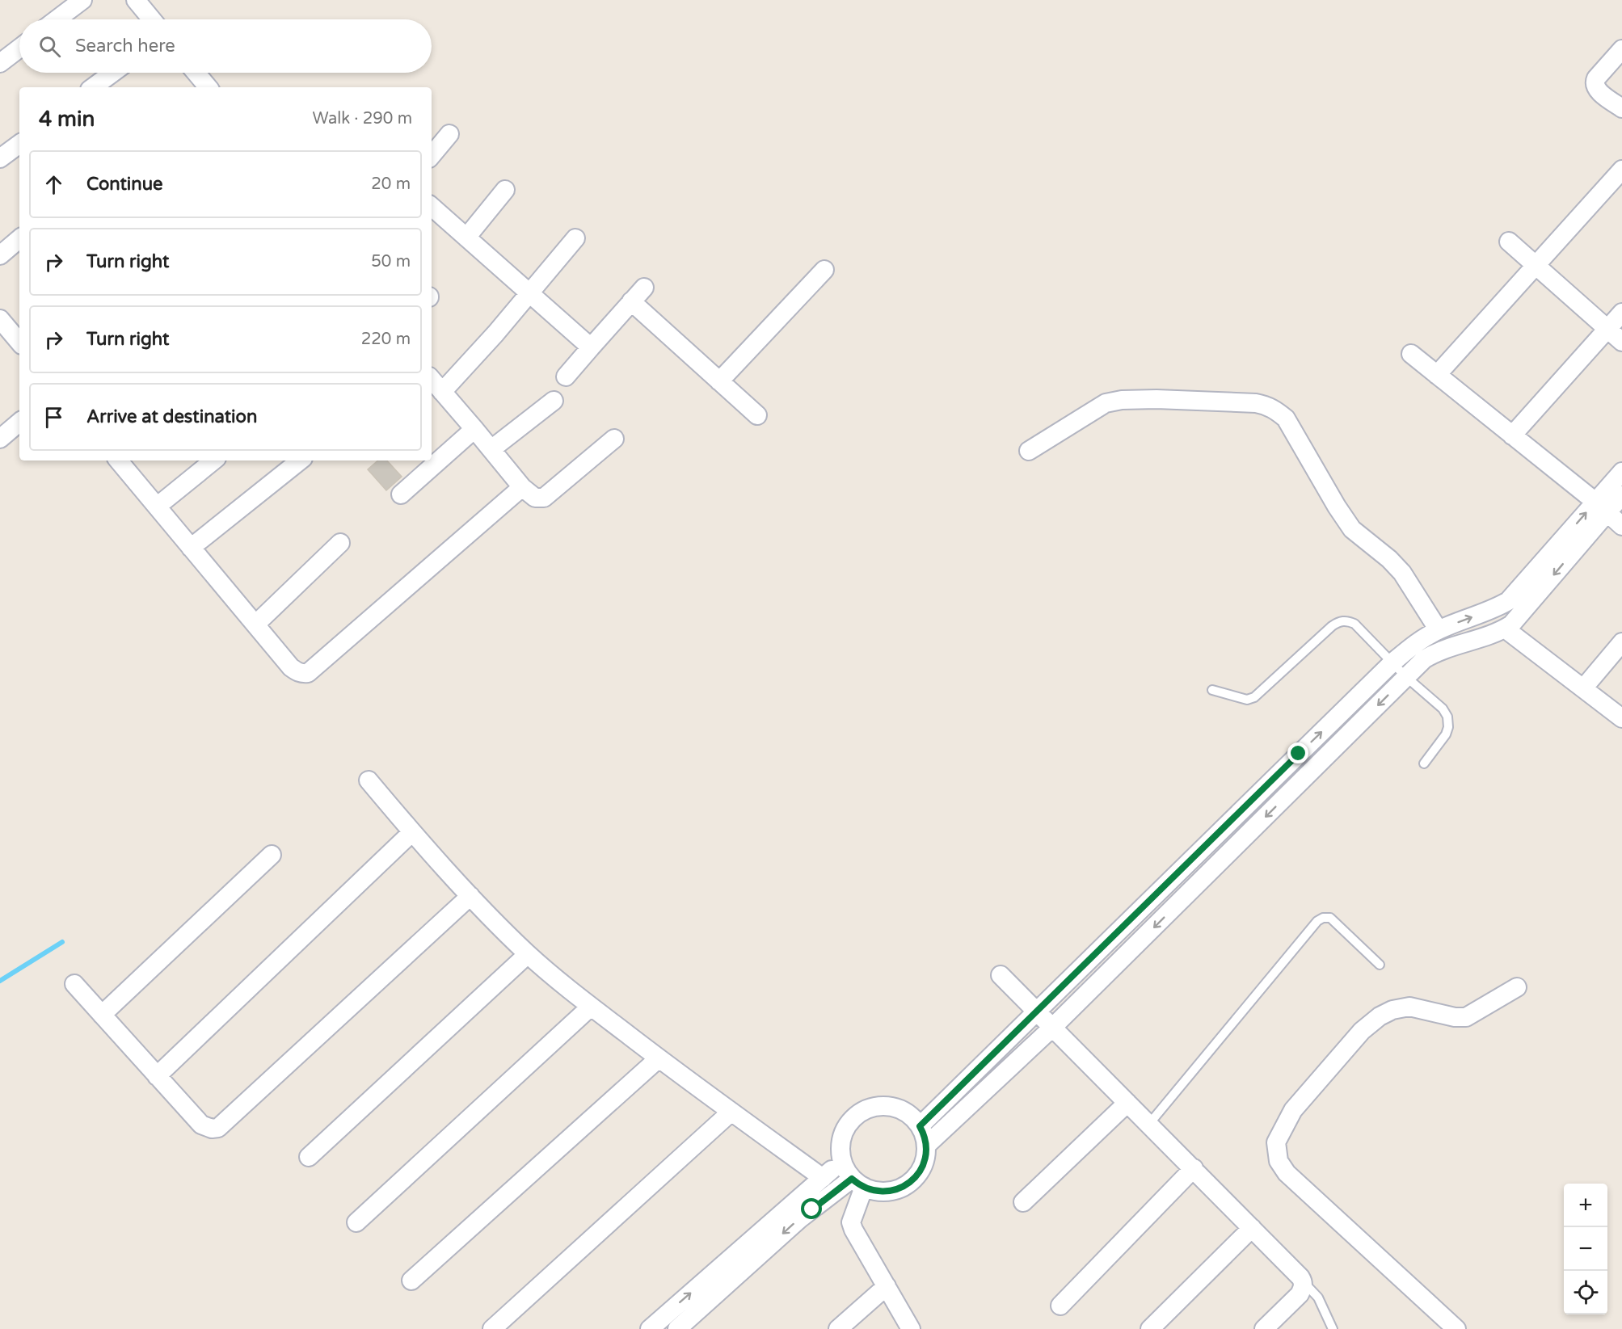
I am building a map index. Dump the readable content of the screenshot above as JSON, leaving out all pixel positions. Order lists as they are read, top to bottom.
{
  "page": {
    "search": "Search here",
    "heading": ["4 min", "Walk · 290 m"],
    "list": [
      ["Continue", "20 m"],
      ["Turn right", "50 m"],
      ["Turn right", "220 m"],
      "Arrive at destination"
    ],
    "map_buttons": ["+", "−"]
  }
}
